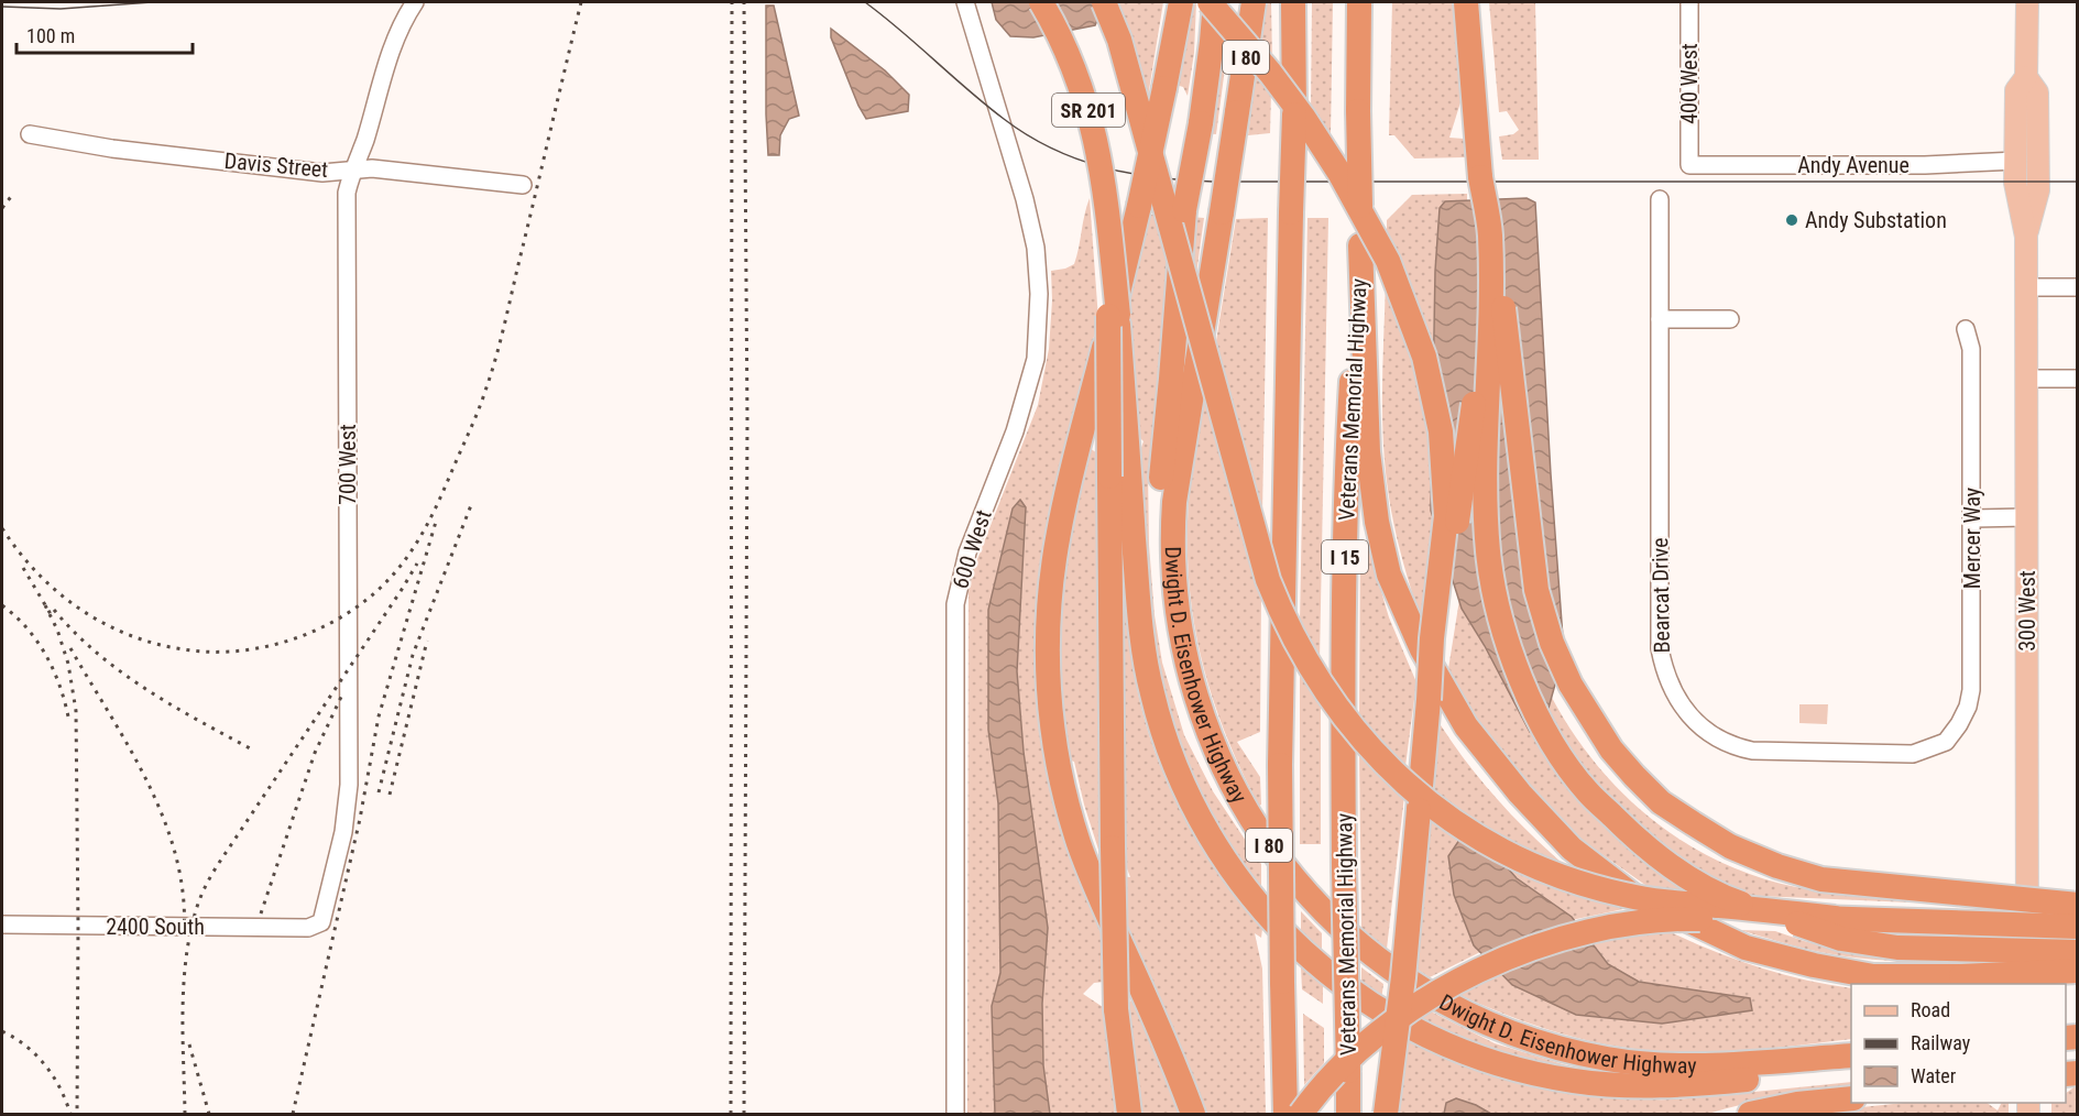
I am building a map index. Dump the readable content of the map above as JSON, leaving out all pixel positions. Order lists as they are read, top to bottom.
{
  "streets": {
    "highway": [
      "I 80",
      "SR 201",
      "Veterans Memorial Highway",
      "I 15",
      "Dwight D. Eisenhower Highway"
    ],
    "main road": ["300 West"],
    "street": [
      "400 West",
      "Davis Street",
      "Andy Avenue",
      "700 West",
      "Mercer Way",
      "600 West",
      "Bearcat Drive",
      "2400 South"
    ]
  },
  "crossings": [
    ["400 West", "Andy Avenue"],
    ["Davis Street", "700 West"],
    ["Andy Avenue", "300 West"],
    ["700 West", "2400 South"],
    ["Mercer Way", "Bearcat Drive"]
  ],
  "places": ["Andy Substation"],
  "legend": ["Road", "Railway", "Water"],
  "scale_bar": "100 m"
}
